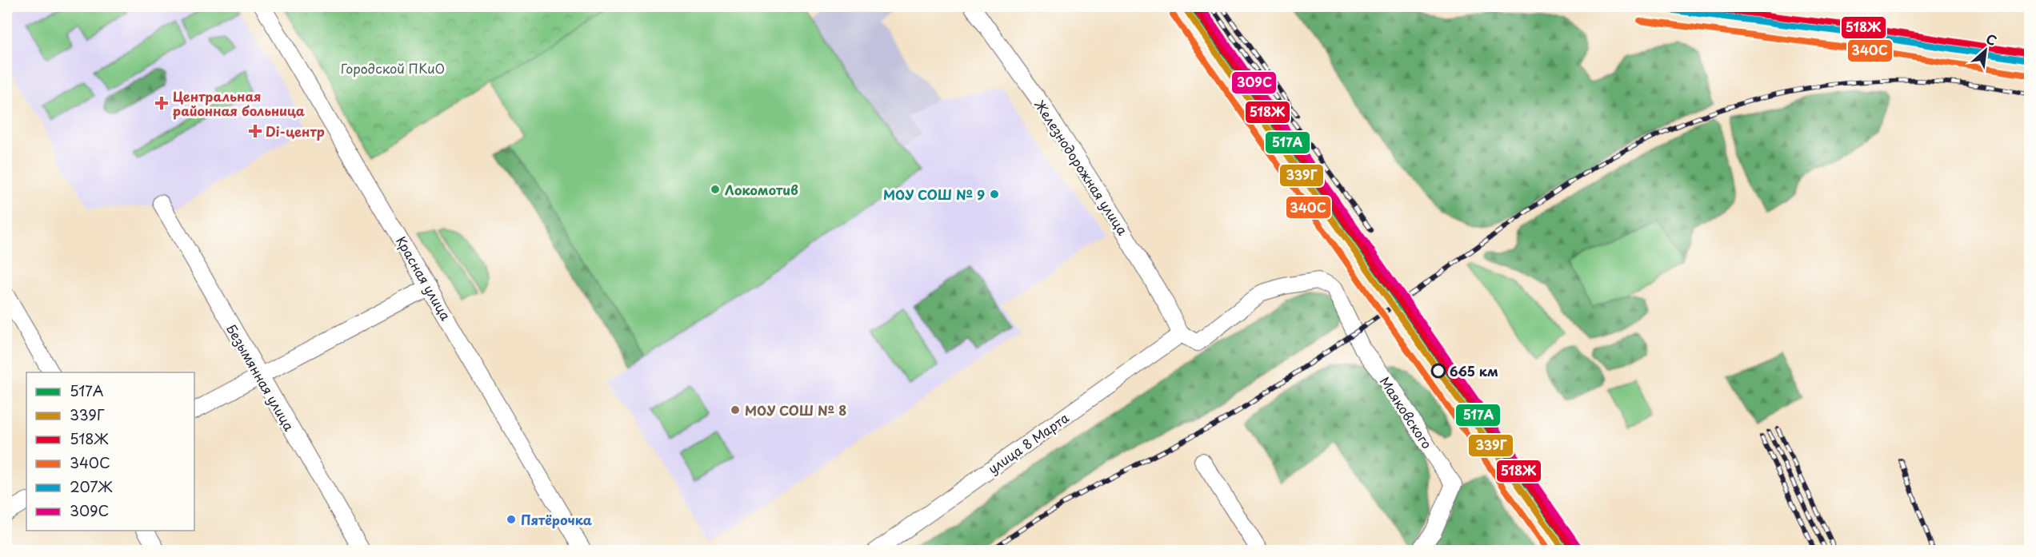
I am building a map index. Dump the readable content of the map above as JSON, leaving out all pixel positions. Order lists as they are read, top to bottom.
{
  "streets": {
    "street": [
      "Железнодорожная улица",
      "Красная улица",
      "Безымянная улица",
      "Маяковского",
      "улица 8 Марта"
    ]
  },
  "crossings": [
    ["Железнодорожная улица", "Маяковского"],
    ["Железнодорожная улица", "улица 8 Марта"],
    ["Маяковского", "улица 8 Марта"]
  ],
  "parks": ["Городской ПКиО"],
  "places": {
    "health": ["Центральная районная больница", "Di-центр"],
    "other": [
      "Локомотив",
      "МОУ СОШ № 9",
      "665 км",
      "МОУ СОШ № 8",
      "Пятёрочка"
    ]
  },
  "lines": [
    "transit line 517А",
    "transit line 518Ж",
    "transit line 207Ж",
    "transit line 309С",
    "transit line 339Г",
    "transit line 340С"
  ],
  "legend": [
    "517А",
    "339Г",
    "518Ж",
    "340С",
    "207Ж",
    "309С"
  ],
  "north": "top right"
}
